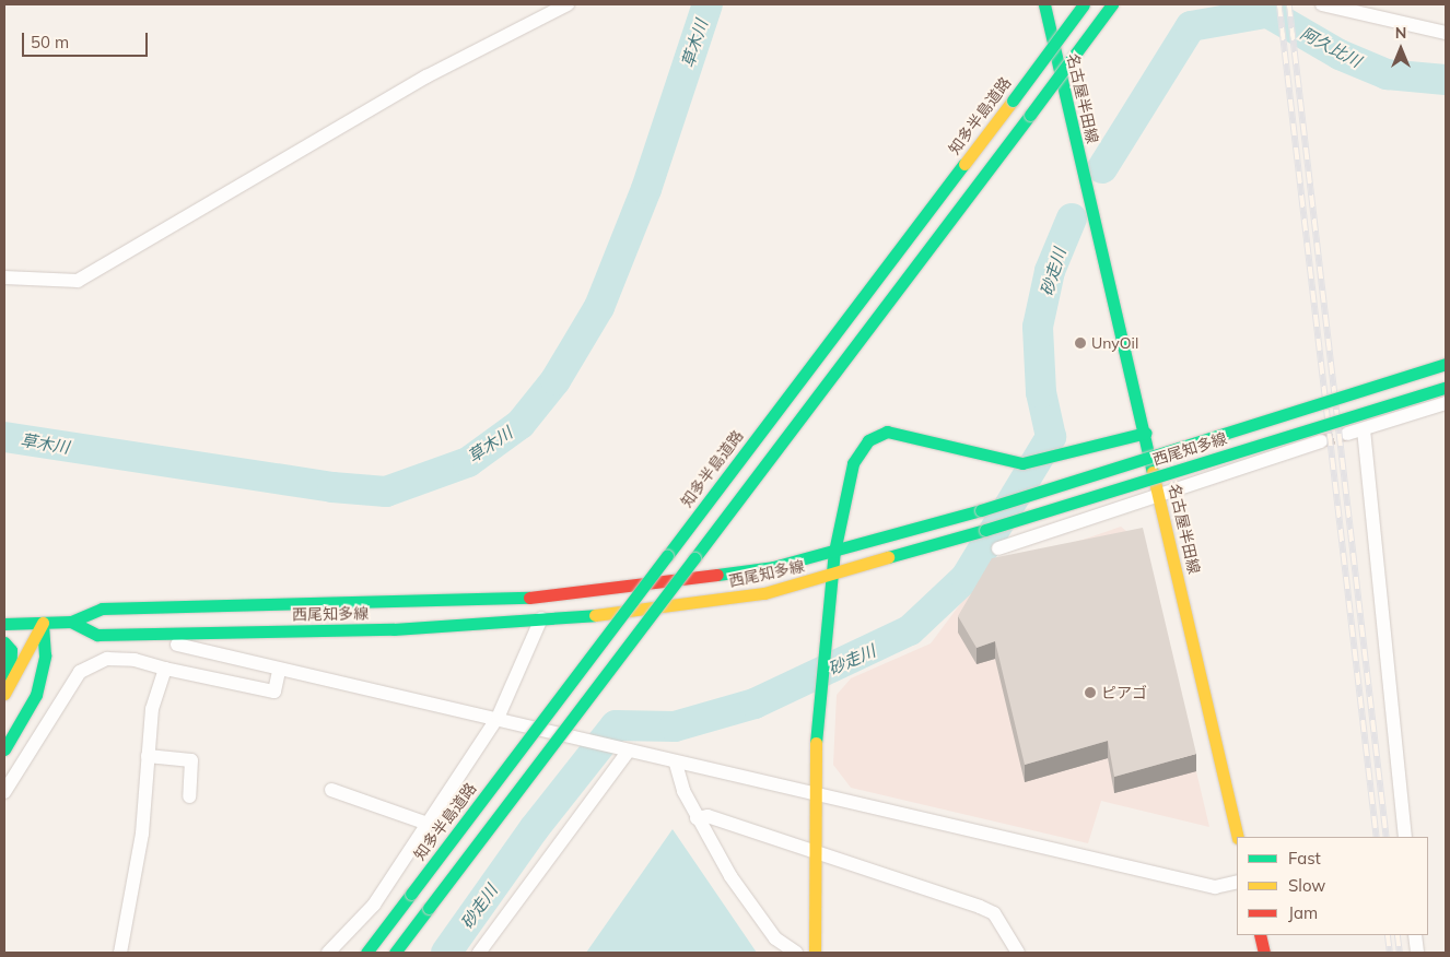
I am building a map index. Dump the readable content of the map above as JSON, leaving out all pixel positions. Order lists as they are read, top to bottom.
{
  "streets": {
    "main road": ["名古屋半田線", "知多半島道路", "西尾知多線"]
  },
  "water": ["草木川", "阿久比川", "砂走川"],
  "places": ["UnyOil", "ピアゴ"],
  "legend": ["Fast", "Slow", "Jam"],
  "scale_bar": "50 m",
  "north": "top"
}
